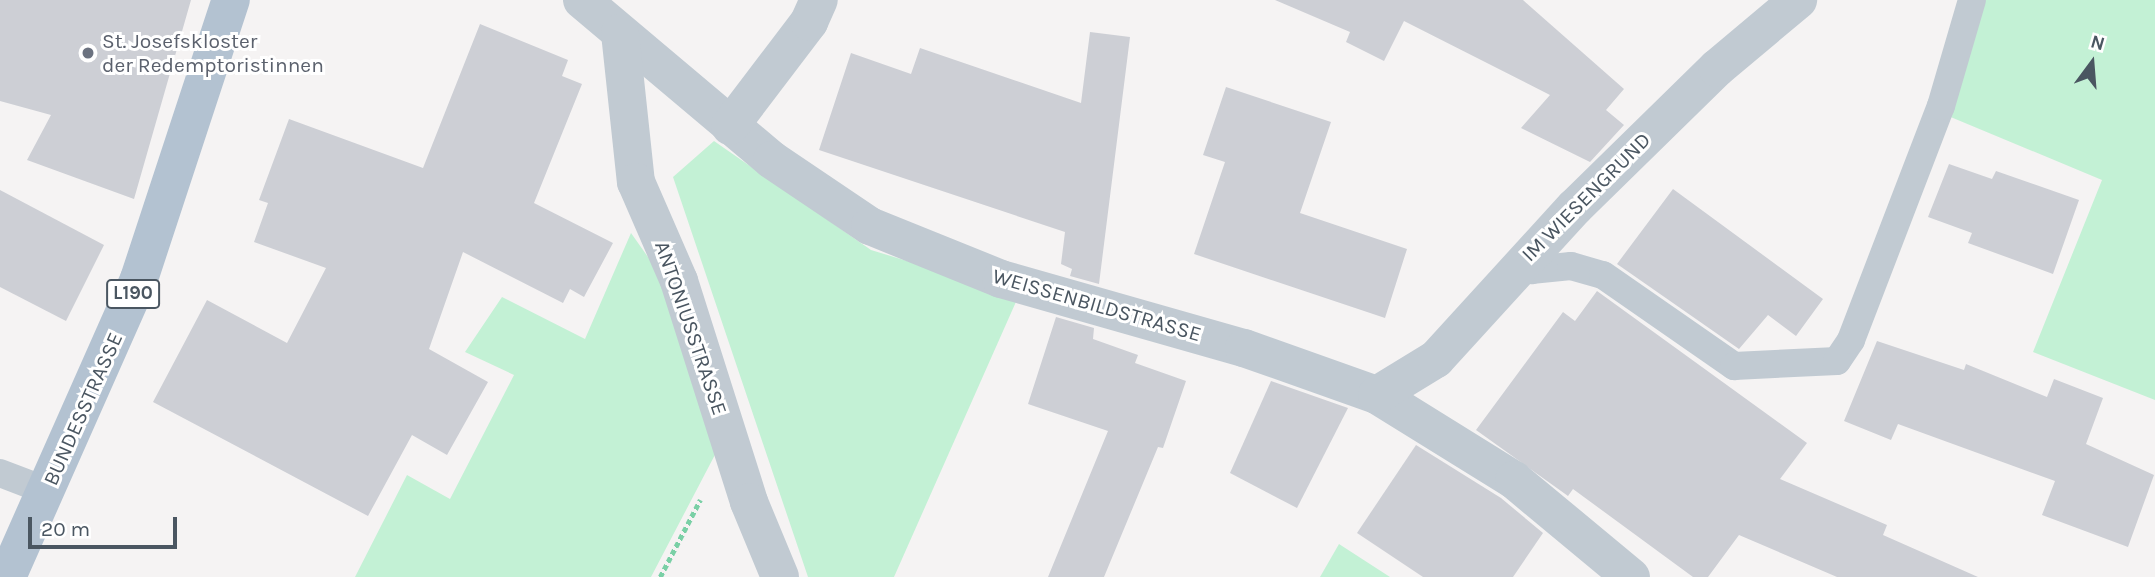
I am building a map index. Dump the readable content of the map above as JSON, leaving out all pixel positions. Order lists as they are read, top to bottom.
{
  "streets": {
    "main road": ["L190", "BUNDESSTRASSE"],
    "street": ["IM WIESENGRUND", "WEISSENBILDSTRASSE", "ANTONIUSSTRASSE"]
  },
  "crossings": [
    ["IM WIESENGRUND", "WEISSENBILDSTRASSE"],
    ["WEISSENBILDSTRASSE", "ANTONIUSSTRASSE"]
  ],
  "places": ["St. Josefskloster der Redemptoristinnen"],
  "scale_bar": "20 m",
  "north": "top"
}
